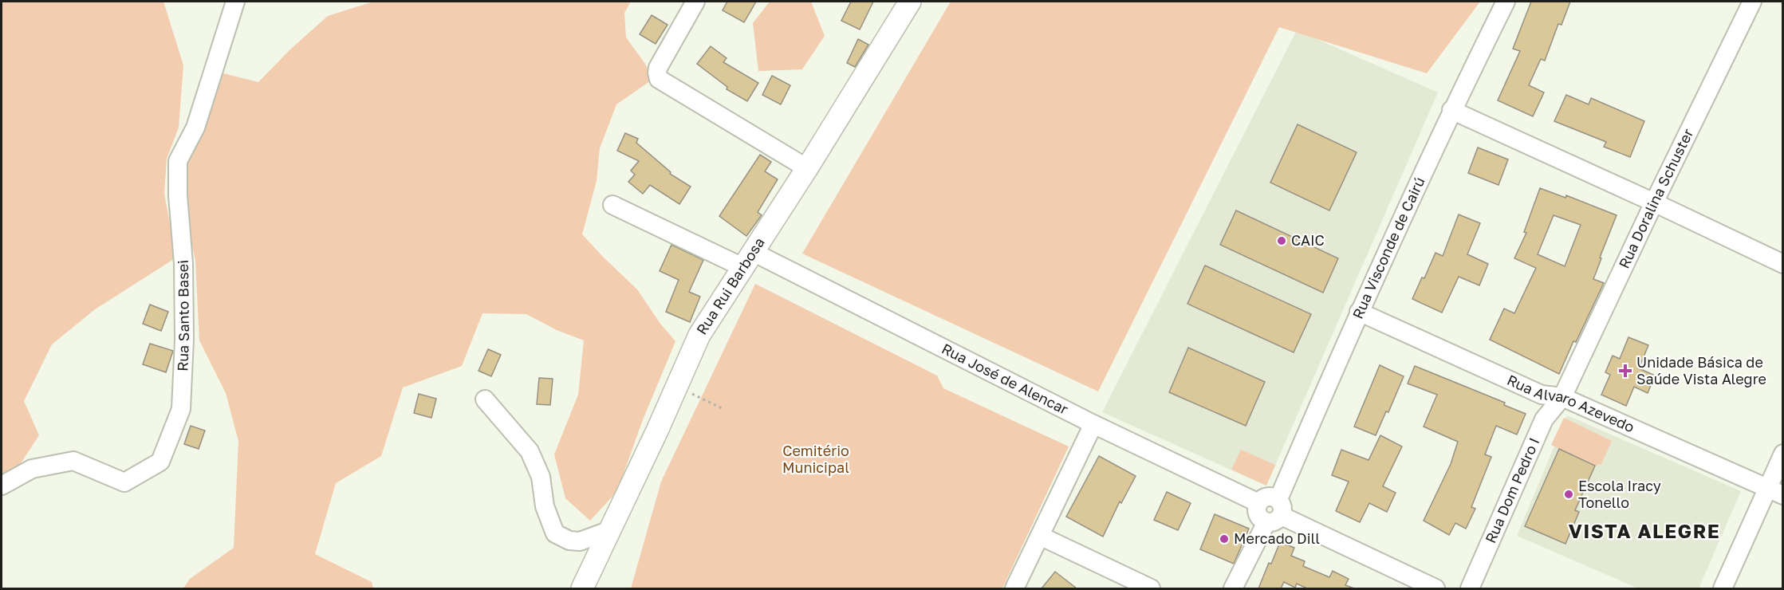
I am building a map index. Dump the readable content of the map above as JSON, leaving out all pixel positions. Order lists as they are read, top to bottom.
{
  "streets": {
    "main road": ["Rua Rui Barbosa"],
    "street": [
      "Rua Doralina Schuster",
      "Rua Visconde de Cairú",
      "Rua Santo Basei",
      "Rua José de Alencar",
      "Rua Alvaro Azevedo",
      "Rua Dom Pedro I"
    ]
  },
  "crossings": [
    ["Rua Doralina Schuster", "Rua Alvaro Azevedo"],
    ["Rua Doralina Schuster", "Rua Dom Pedro I"],
    ["Rua Visconde de Cairú", "Rua José de Alencar"],
    ["Rua Visconde de Cairú", "Rua Alvaro Azevedo"],
    ["Rua Rui Barbosa", "Rua José de Alencar"],
    ["Rua Alvaro Azevedo", "Rua Dom Pedro I"]
  ],
  "districts": ["VISTA ALEGRE"],
  "parks": ["Cemitério Municipal"],
  "places": {
    "other": ["CAIC", "Escola Iracy Tonello", "Mercado Dill"],
    "health": ["Unidade Básica de Saúde Vista Alegre"]
  }
}
